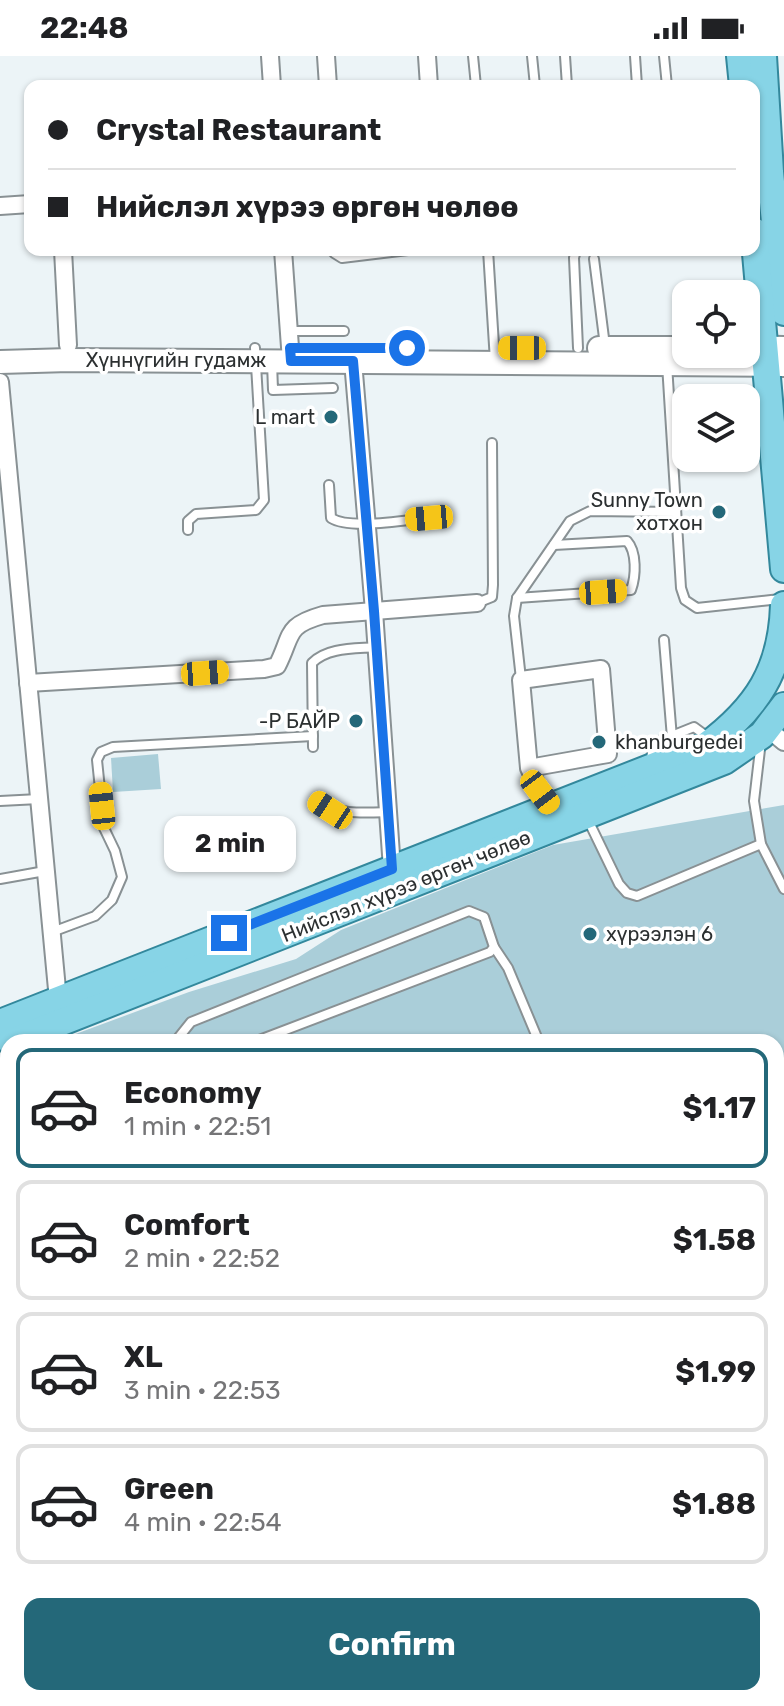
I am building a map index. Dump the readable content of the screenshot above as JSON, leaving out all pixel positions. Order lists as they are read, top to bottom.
{
  "streets": {
    "main road": ["Хүннүгийн гудамж", "Нийслэл хүрээ өргөн чөлөө"]
  },
  "places": [
    "L mart",
    "Sunny Town хотхон",
    "-Р БАЙР",
    "khanburgedei",
    "хүрээлэн 6"
  ],
  "page": {
    "status": "22:48",
    "banner": ["Crystal Restaurant", "Нийслэл хүрээ өргөн чөлөө"],
    "bubble": "2 min",
    "list": [
      {
        "name": "Economy",
        "note": "1 min · 22:51",
        "value": "$1.17"
      },
      {
        "name": "Comfort",
        "note": "2 min · 22:52",
        "value": "$1.58"
      },
      {
        "name": "XL",
        "note": "3 min · 22:53",
        "value": "$1.99"
      },
      {
        "name": "Green",
        "note": "4 min · 22:54",
        "value": "$1.88"
      }
    ],
    "buttons": "Confirm"
  }
}
